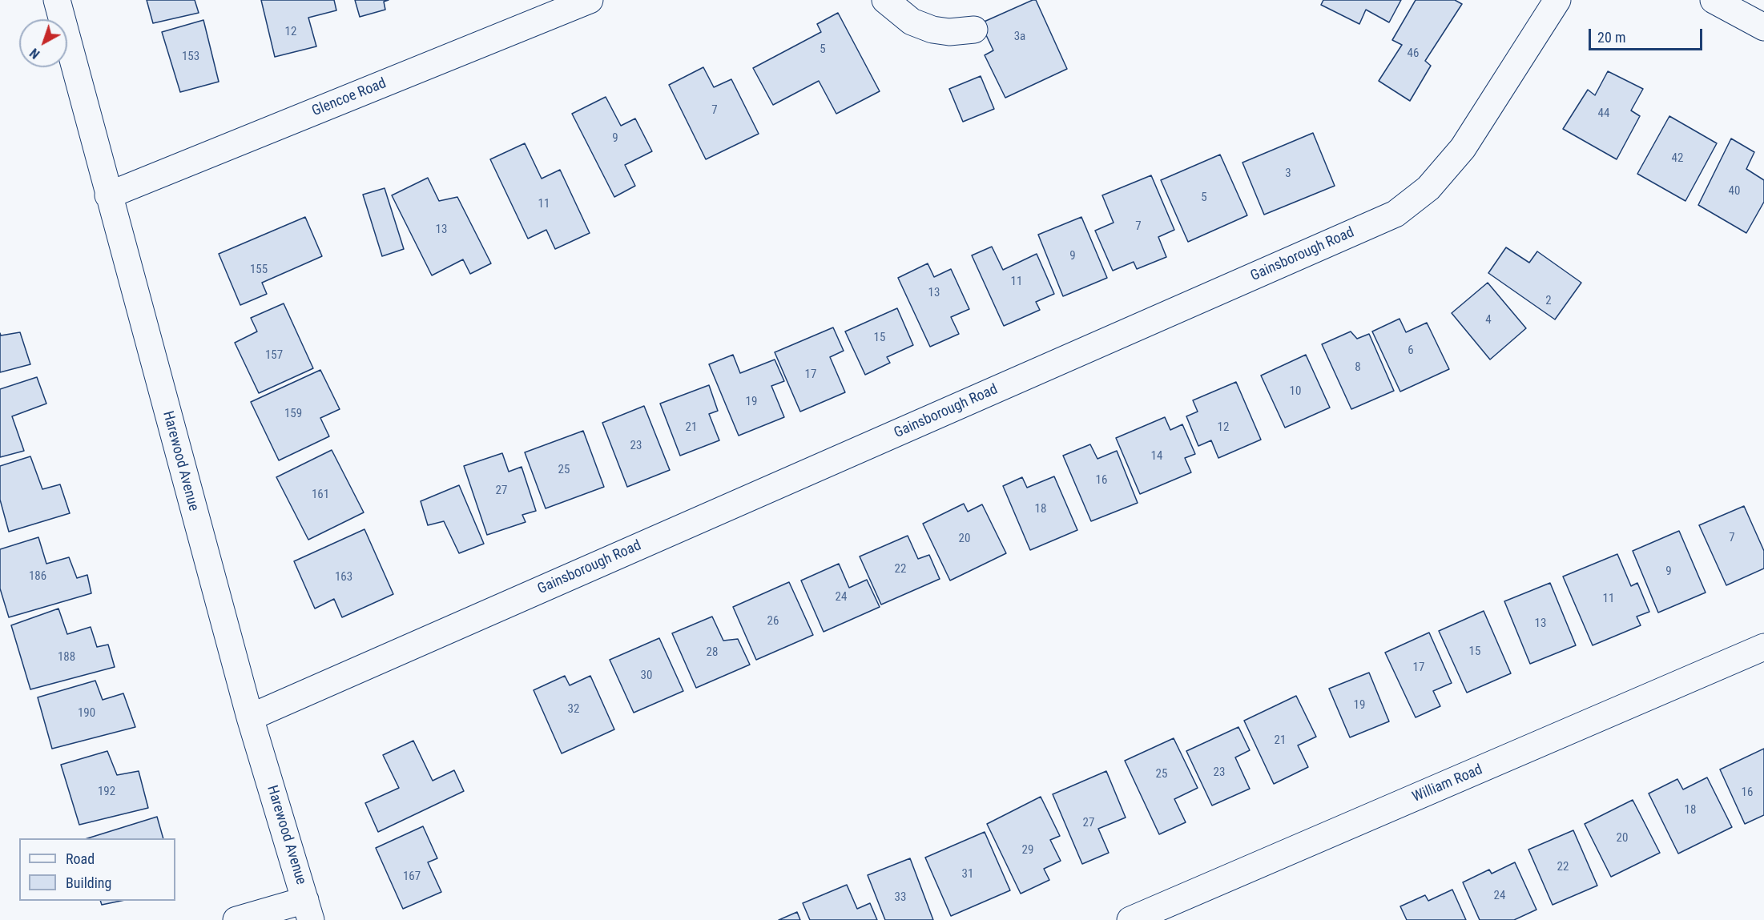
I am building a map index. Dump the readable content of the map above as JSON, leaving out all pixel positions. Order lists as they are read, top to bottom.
{
  "streets": {
    "street": [
      "Glencoe Road",
      "Gainsborough Road",
      "Harewood Avenue",
      "William Road"
    ]
  },
  "crossings": [
    ["Glencoe Road", "Harewood Avenue"],
    ["Gainsborough Road", "Harewood Avenue"]
  ],
  "house_numbers": [
    "12",
    "3a",
    "5",
    "46",
    "153",
    "7",
    "44",
    "9",
    "42",
    "3",
    "40",
    "5",
    "11",
    "7",
    "13",
    "9",
    "155",
    "11",
    "13",
    "2",
    "4",
    "15",
    "6",
    "157",
    "8",
    "17",
    "10",
    "19",
    "159",
    "21",
    "12",
    "23",
    "14",
    "25",
    "16",
    "27",
    "161",
    "18",
    "7",
    "20",
    "22",
    "9",
    "186",
    "163",
    "24",
    "11",
    "26",
    "13",
    "15",
    "28",
    "188",
    "17",
    "30",
    "19",
    "32",
    "190",
    "21",
    "23",
    "25",
    "192",
    "16",
    "18",
    "27",
    "20",
    "29",
    "22",
    "31",
    "167",
    "24",
    "33"
  ],
  "legend": ["Road", "Building"],
  "scale_bar": "20 m",
  "north": "bottom left"
}
